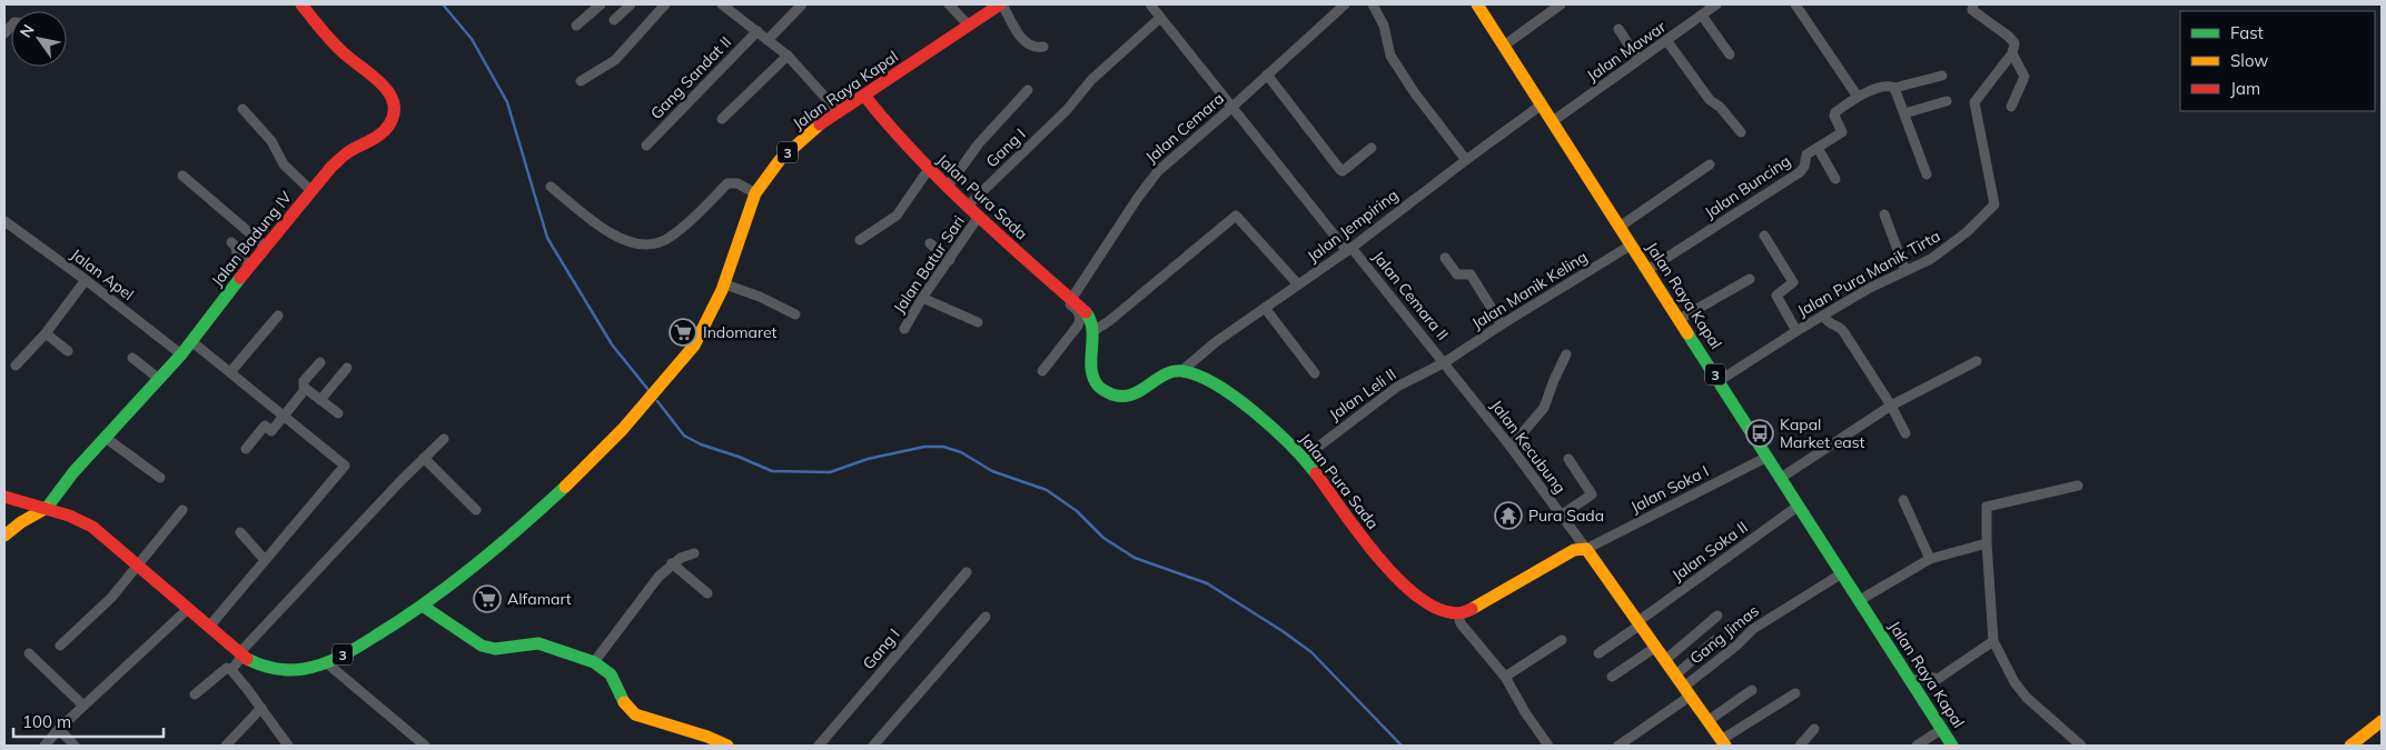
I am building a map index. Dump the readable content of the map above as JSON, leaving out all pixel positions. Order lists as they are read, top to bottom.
{
  "streets": {
    "main road": [
      "Jalan Raya Kapal",
      "3",
      "Jalan Pura Sada",
      "Jalan Badung IV"
    ],
    "street": [
      "Jalan Mawar",
      "Gang Sandat II",
      "Jalan Cemara",
      "Gang I",
      "Jalan Buncing",
      "Jalan Jempiring",
      "Jalan Batur Sari",
      "Jalan Pura Manik Tirta",
      "Jalan Apel",
      "Jalan Manik Keling",
      "Jalan Cemara II",
      "Jalan Leli II",
      "Jalan Kecubung",
      "Jalan Soka I",
      "Jalan Soka II",
      "Gang Jimas"
    ]
  },
  "crossings": [
    ["Jalan Mawar", "Jalan Raya Kapal"],
    ["Jalan Raya Kapal", "3"],
    ["Jalan Raya Kapal", "Jalan Buncing"],
    ["Jalan Raya Kapal", "Jalan Pura Sada"],
    ["Jalan Raya Kapal", "Jalan Jempiring"],
    ["Jalan Raya Kapal", "Jalan Pura Manik Tirta"],
    ["Jalan Raya Kapal", "Jalan Manik Keling"],
    ["Jalan Raya Kapal", "Jalan Soka I"],
    ["Jalan Raya Kapal", "Jalan Soka II"],
    ["Jalan Raya Kapal", "Gang Jimas"],
    ["Jalan Cemara", "Jalan Pura Sada"],
    ["Jalan Cemara", "Jalan Cemara II"],
    ["Gang I", "Jalan Pura Sada"],
    ["Gang I", "Jalan Cemara II"],
    ["3", "Jalan Badung IV"],
    ["Jalan Pura Sada", "Jalan Jempiring"],
    ["Jalan Pura Sada", "Jalan Batur Sari"],
    ["Jalan Pura Sada", "Jalan Leli II"],
    ["Jalan Jempiring", "Jalan Cemara II"],
    ["Jalan Badung IV", "Jalan Apel"],
    ["Jalan Manik Keling", "Jalan Cemara II"],
    ["Jalan Manik Keling", "Jalan Leli II"],
    ["Jalan Manik Keling", "Jalan Kecubung"],
    ["Jalan Cemara II", "Jalan Leli II"],
    ["Jalan Cemara II", "Jalan Kecubung"],
    ["Jalan Leli II", "Jalan Kecubung"],
    ["Jalan Kecubung", "Jalan Soka I"]
  ],
  "places": {
    "supermarket": ["Indomaret", "Alfamart"],
    "bus stop": ["Kapal Market east"],
    "temple": ["Pura Sada"]
  },
  "legend": ["Fast", "Slow", "Jam"],
  "scale_bar": "100 m",
  "north": "top left"
}
